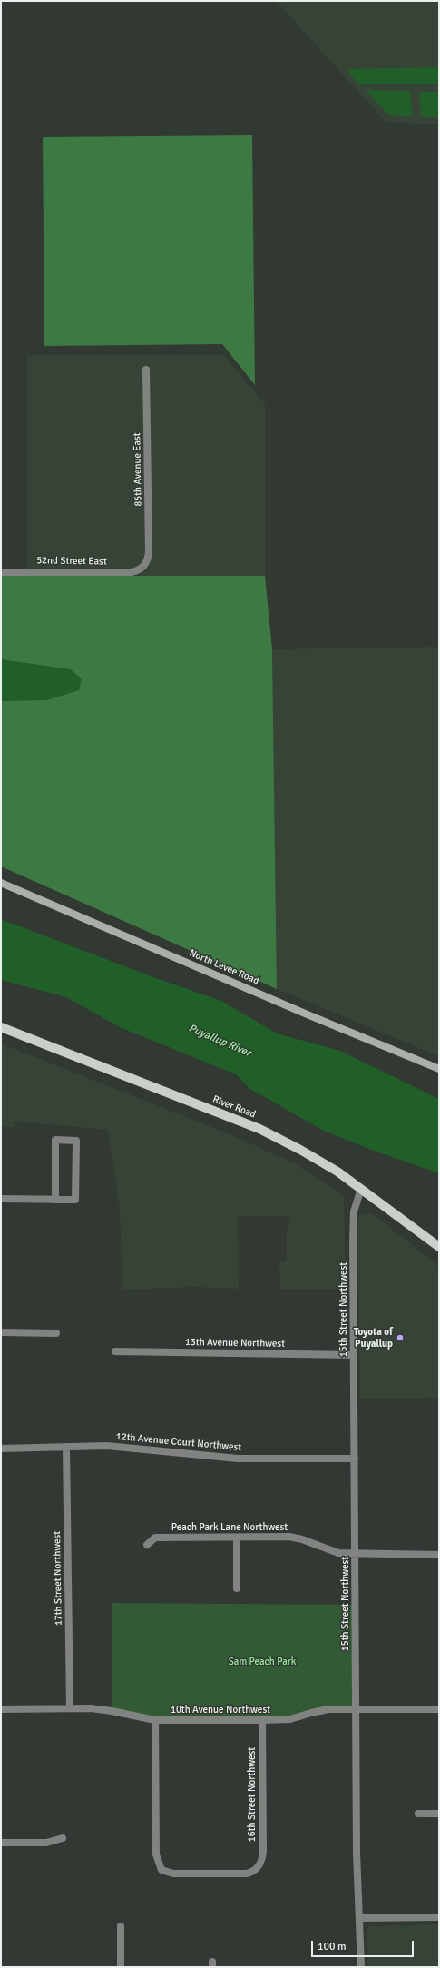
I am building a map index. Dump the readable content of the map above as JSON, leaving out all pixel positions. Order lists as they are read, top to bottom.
{
  "streets": {
    "main road": ["River Road"],
    "street": [
      "85th Avenue East",
      "52nd Street East",
      "North Levee Road",
      "15th Street Northwest",
      "13th Avenue Northwest",
      "12th Avenue Court Northwest",
      "Peach Park Lane Northwest",
      "17th Street Northwest",
      "10th Avenue Northwest",
      "16th Street Northwest"
    ]
  },
  "crossings": [
    ["85th Avenue East", "52nd Street East"],
    ["River Road", "15th Street Northwest"],
    ["15th Street Northwest", "13th Avenue Northwest"],
    ["15th Street Northwest", "12th Avenue Court Northwest"],
    ["15th Street Northwest", "Peach Park Lane Northwest"],
    ["15th Street Northwest", "10th Avenue Northwest"],
    ["12th Avenue Court Northwest", "17th Street Northwest"],
    ["17th Street Northwest", "10th Avenue Northwest"],
    ["10th Avenue Northwest", "16th Street Northwest"]
  ],
  "water": ["Puyallup River"],
  "parks": ["Sam Peach Park"],
  "places": ["Toyota of Puyallup"],
  "scale_bar": "100 m"
}
